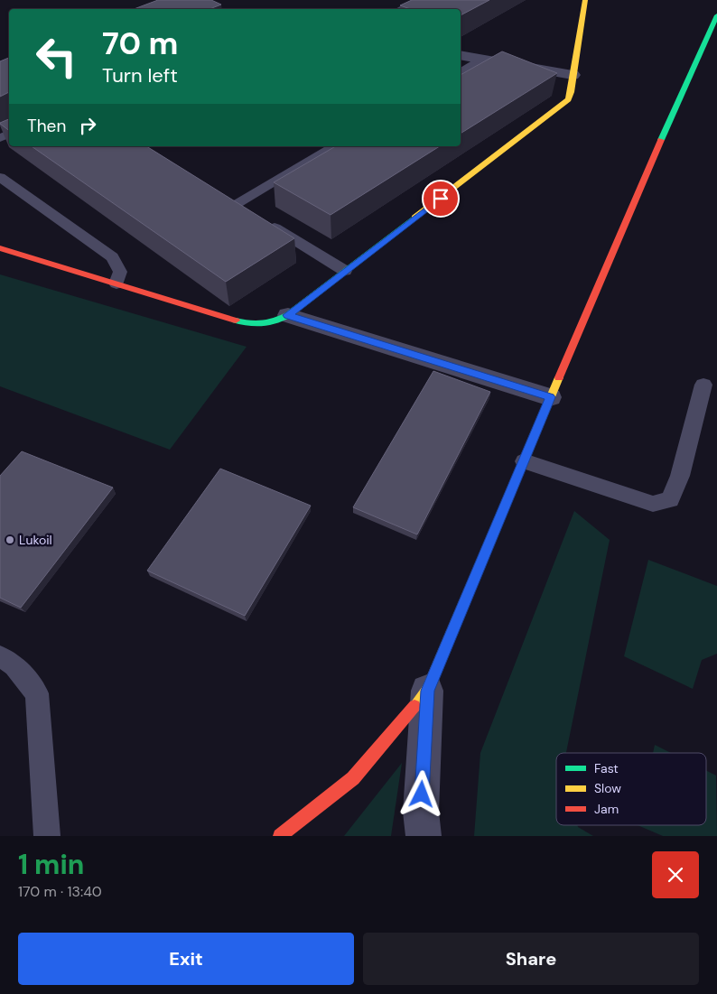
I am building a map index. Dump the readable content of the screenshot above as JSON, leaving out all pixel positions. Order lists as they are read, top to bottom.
{
  "places": ["Lukoil"],
  "legend": ["Fast", "Slow", "Jam"],
  "page": {
    "turn": ["70 m", "Turn left"],
    "then": "Then",
    "heading": ["1 min", "170 m · 13:40"],
    "buttons": ["Exit", "Share"]
  }
}
